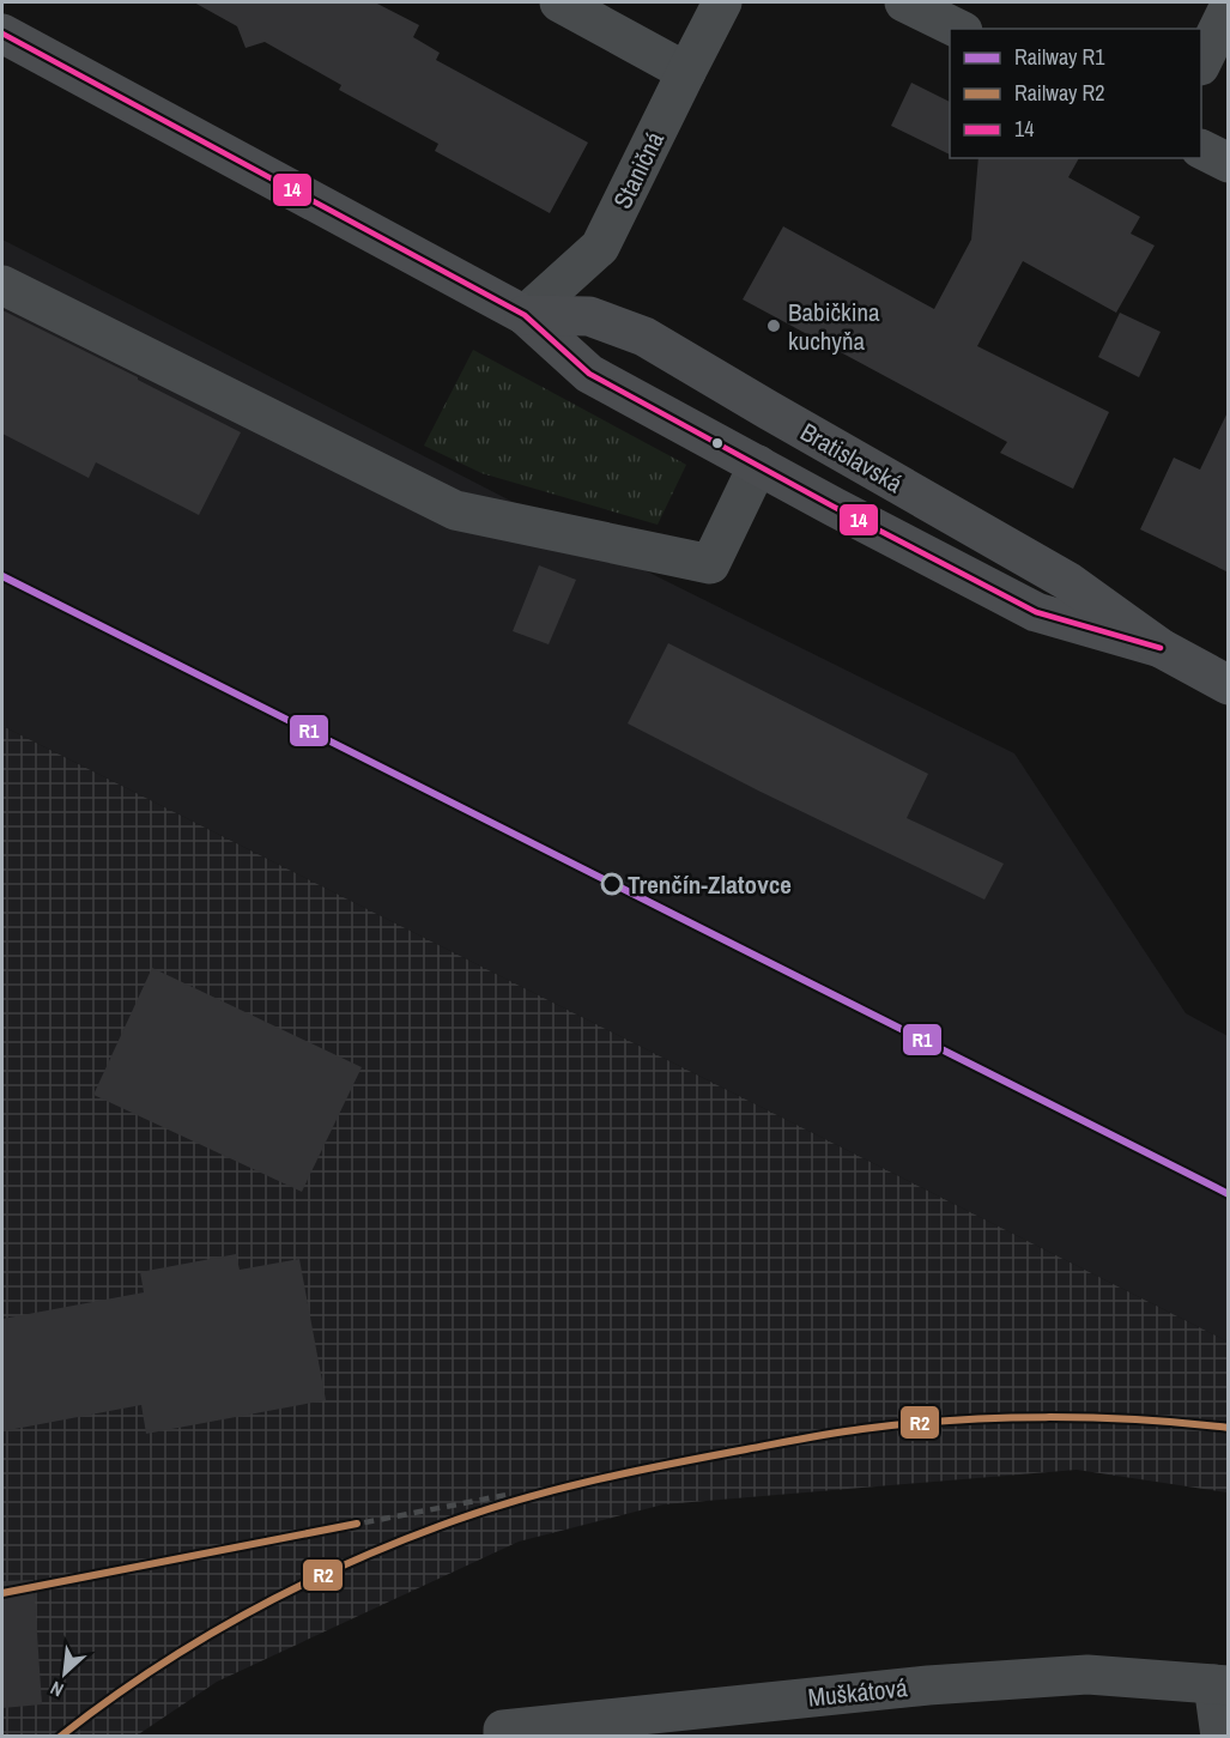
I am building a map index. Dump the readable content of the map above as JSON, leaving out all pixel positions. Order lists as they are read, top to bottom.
{
  "streets": {
    "main road": ["Bratislavská"],
    "street": ["Staničná", "Muškátová"]
  },
  "crossings": [
    ["Staničná", "Bratislavská"]
  ],
  "places": ["Babičkina kuchyňa", "Trenčín-Zlatovce"],
  "lines": ["transit line 14", "rail line R1", "rail line R2"],
  "legend": ["Railway R1", "Railway R2", "14"],
  "north": "bottom left"
}
